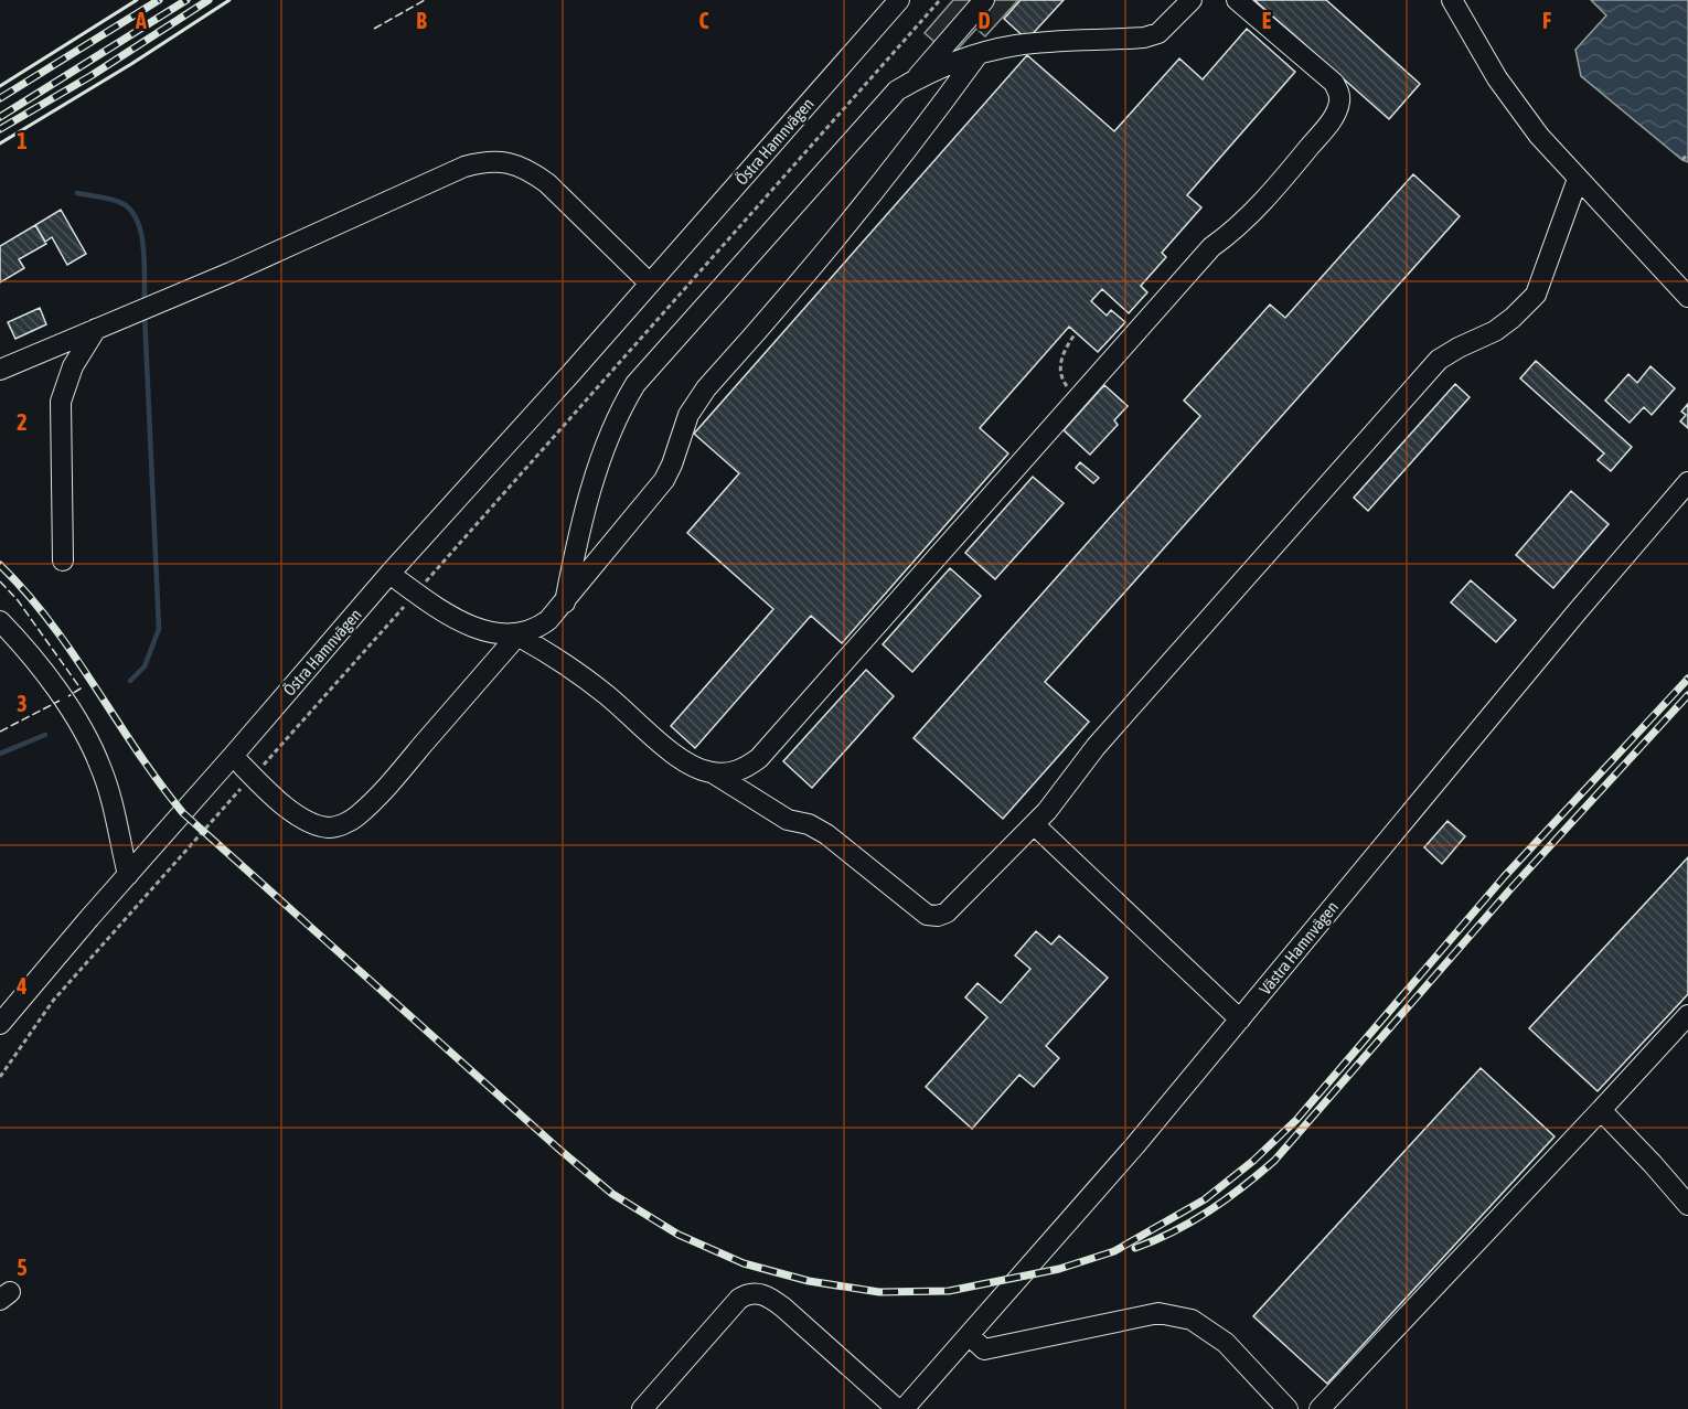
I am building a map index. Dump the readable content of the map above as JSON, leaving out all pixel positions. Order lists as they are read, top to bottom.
{
  "streets": {
    "street": ["Östra Hamnvägen", "Västra Hamnvägen"]
  },
  "grid": {
    "columns": [
      "A",
      "B",
      "C",
      "D",
      "E",
      "F"
    ],
    "rows": [
      "1",
      "2",
      "3",
      "4",
      "5"
    ]
  }
}
